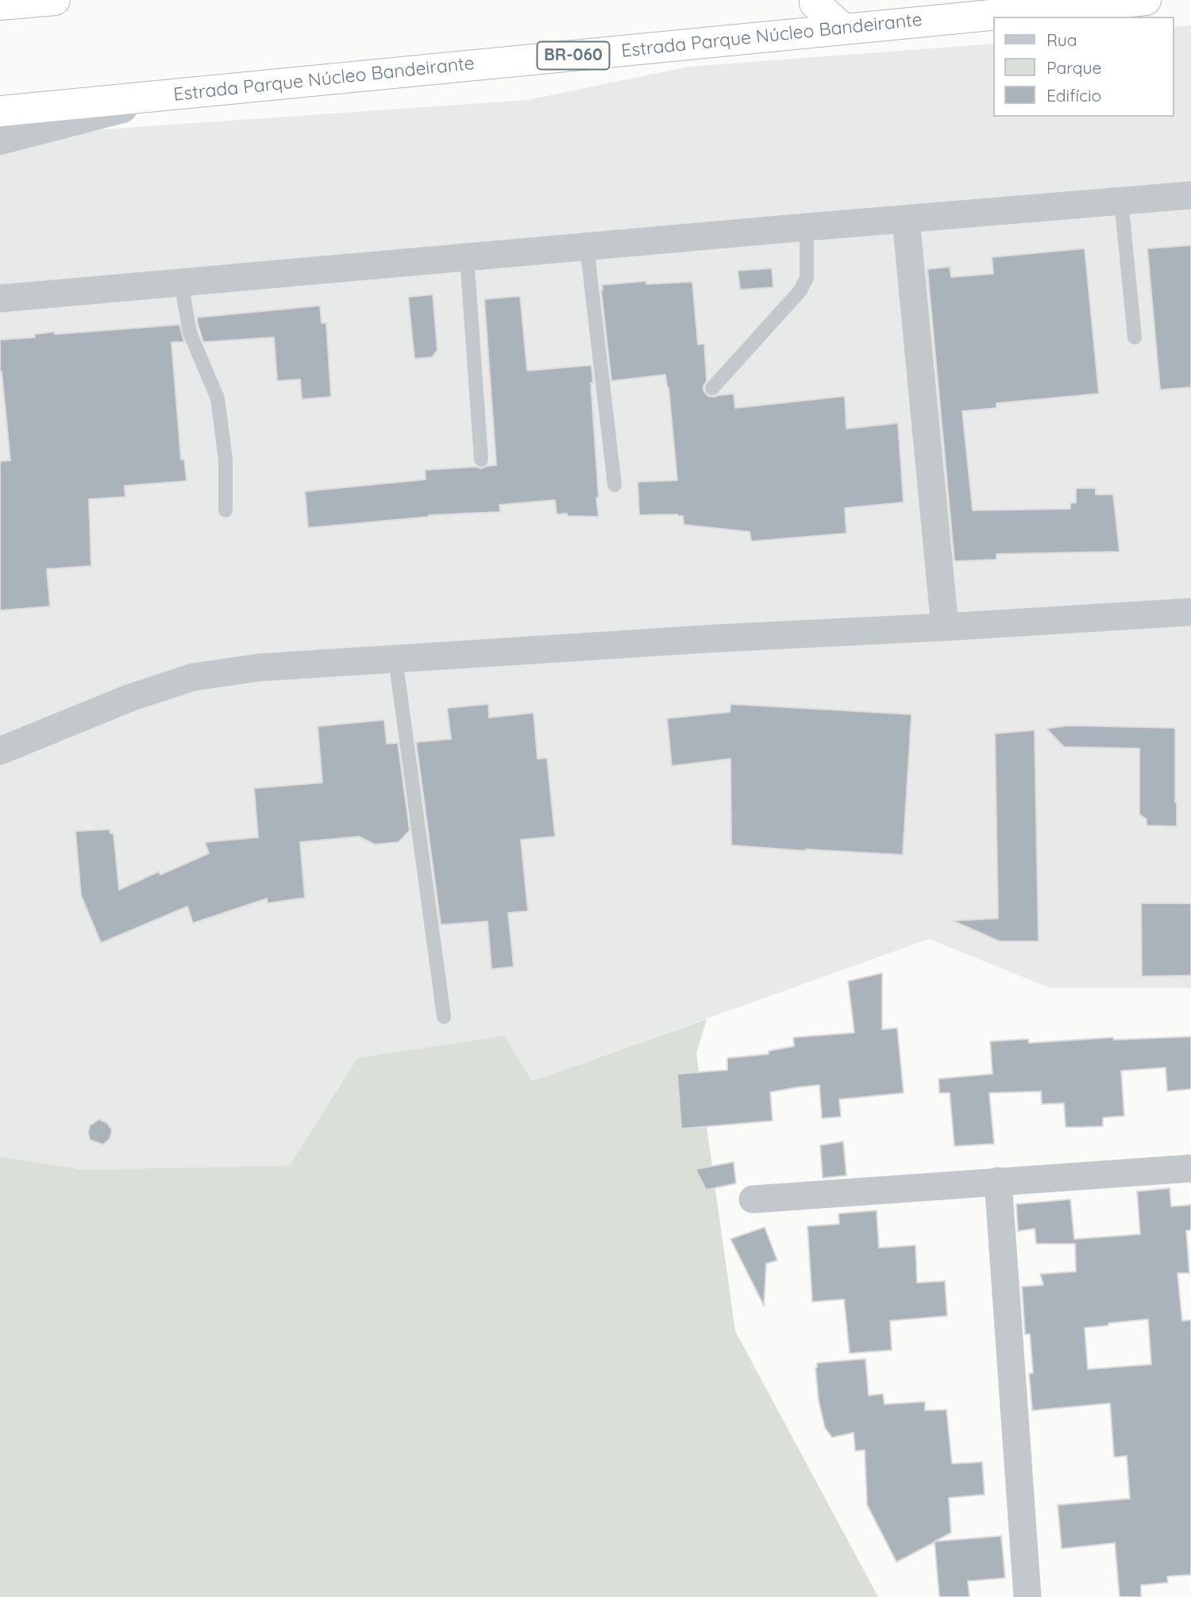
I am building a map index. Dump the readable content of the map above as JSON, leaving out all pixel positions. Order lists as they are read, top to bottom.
{
  "streets": {
    "highway": ["Estrada Parque Núcleo Bandeirante", "BR-060"]
  },
  "legend": ["Rua", "Parque", "Edifício"]
}
